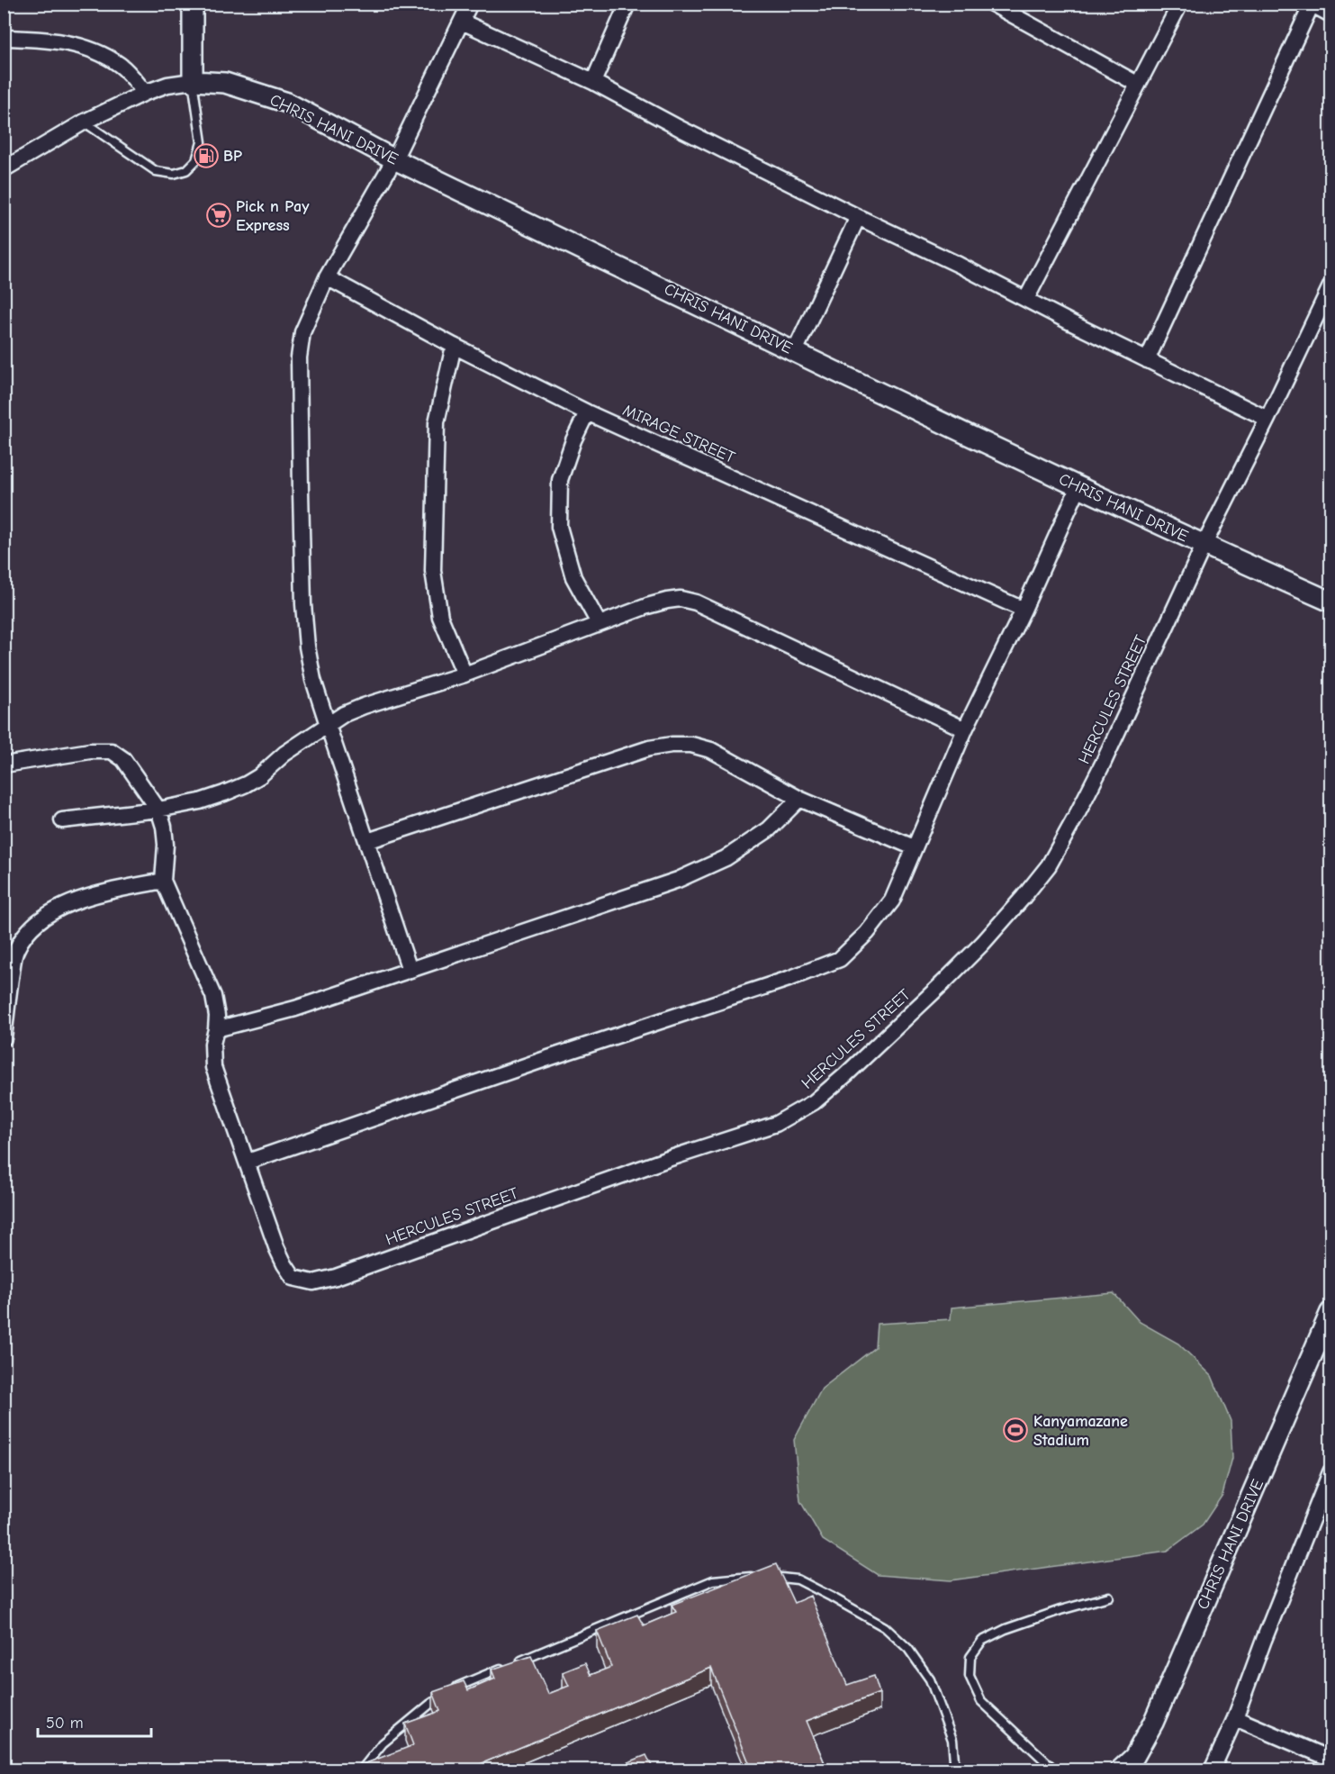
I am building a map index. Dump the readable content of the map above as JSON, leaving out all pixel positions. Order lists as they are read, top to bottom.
{
  "streets": {
    "street": ["CHRIS HANI DRIVE", "MIRAGE STREET", "HERCULES STREET"]
  },
  "crossings": [
    ["CHRIS HANI DRIVE", "HERCULES STREET"]
  ],
  "places": {
    "fuel station": ["BP"],
    "supermarket": ["Pick n Pay Express"],
    "sports": ["Kanyamazane Stadium"]
  },
  "scale_bar": "50 m"
}
